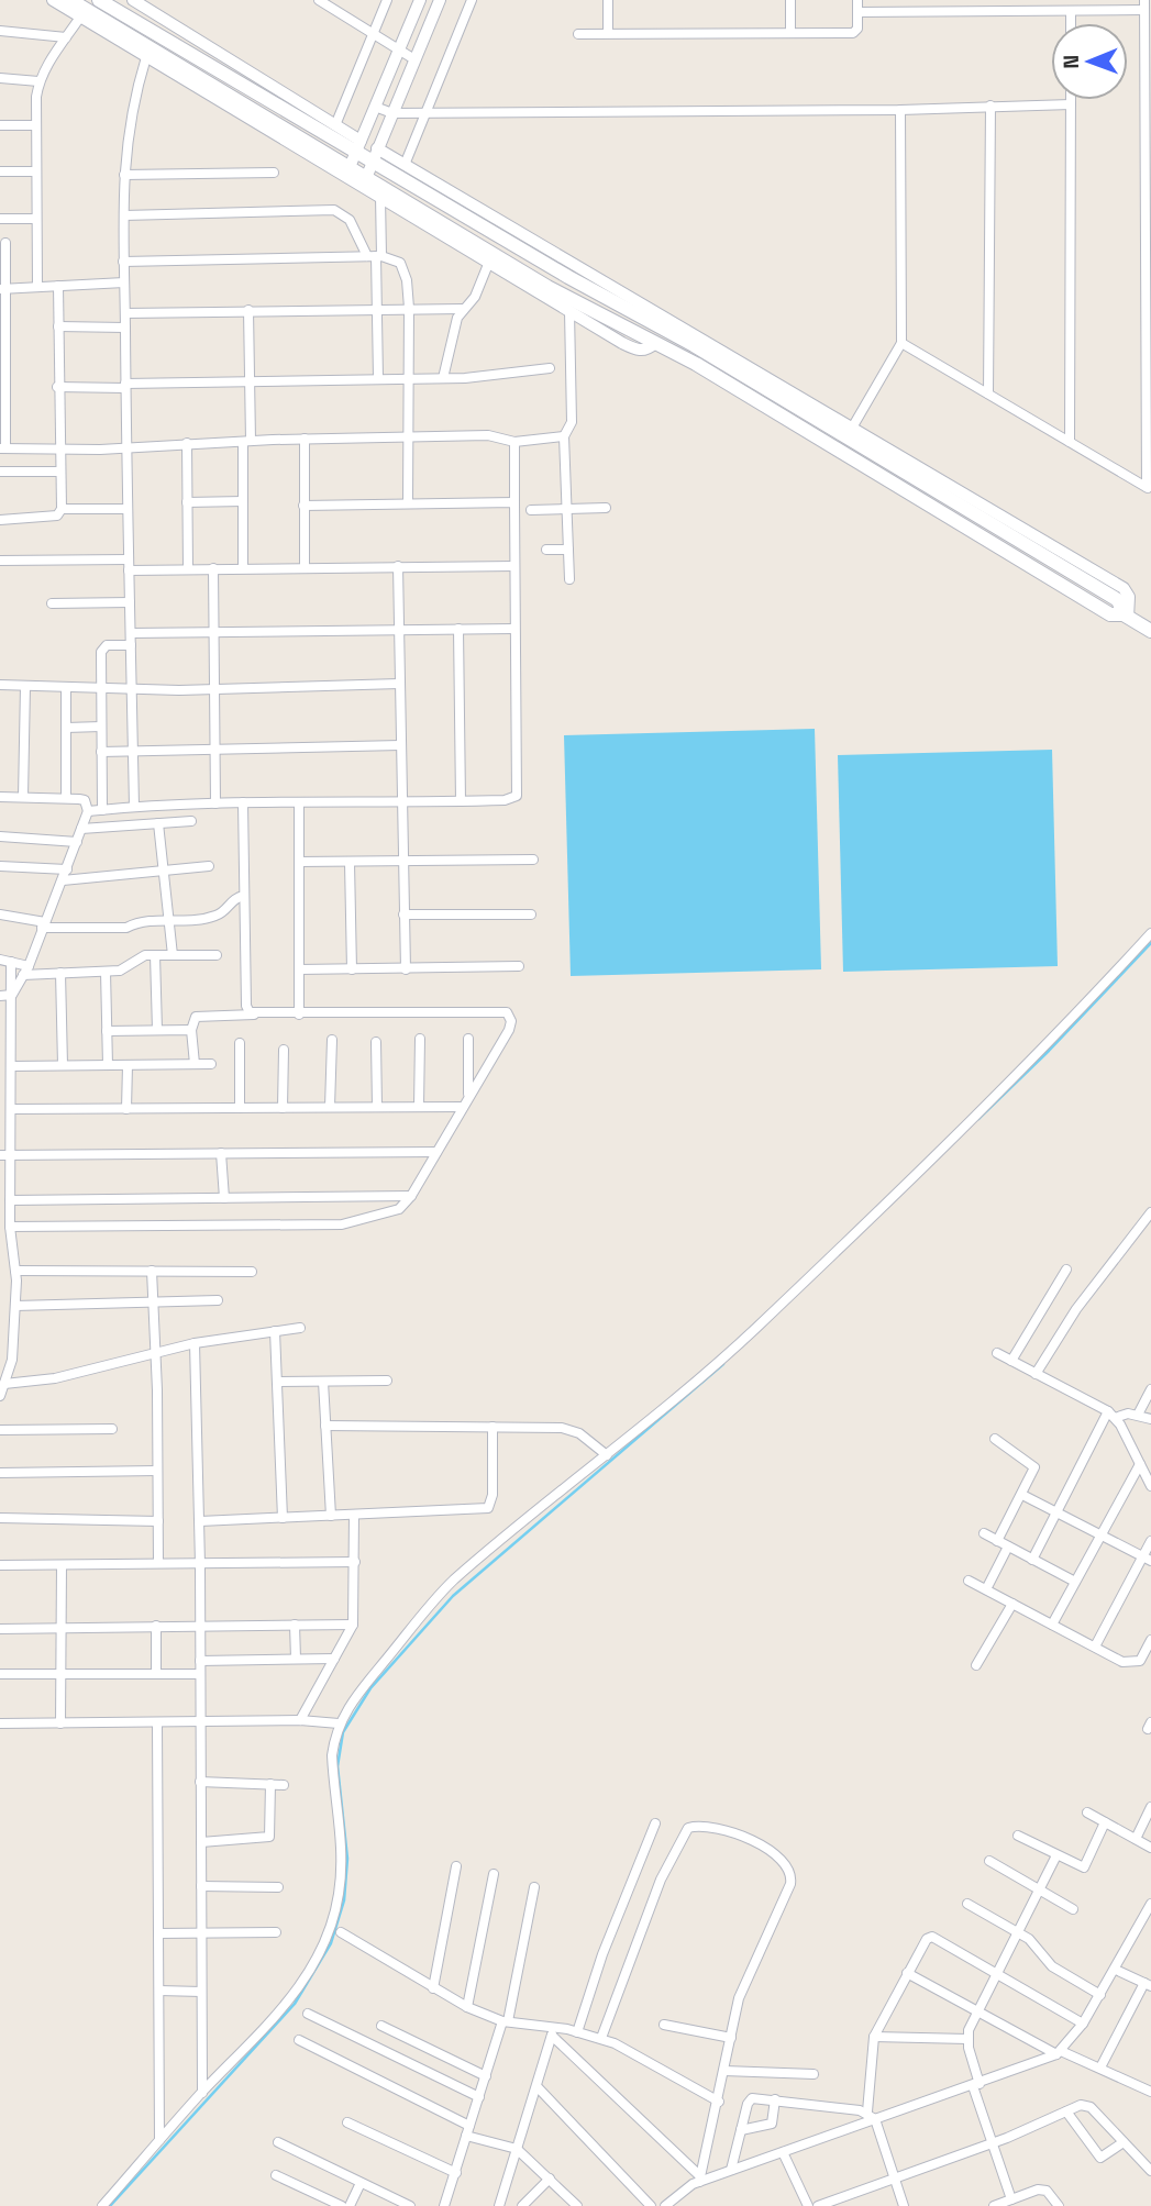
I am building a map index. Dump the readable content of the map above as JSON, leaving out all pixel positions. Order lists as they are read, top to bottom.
{
  "north": "left"
}
